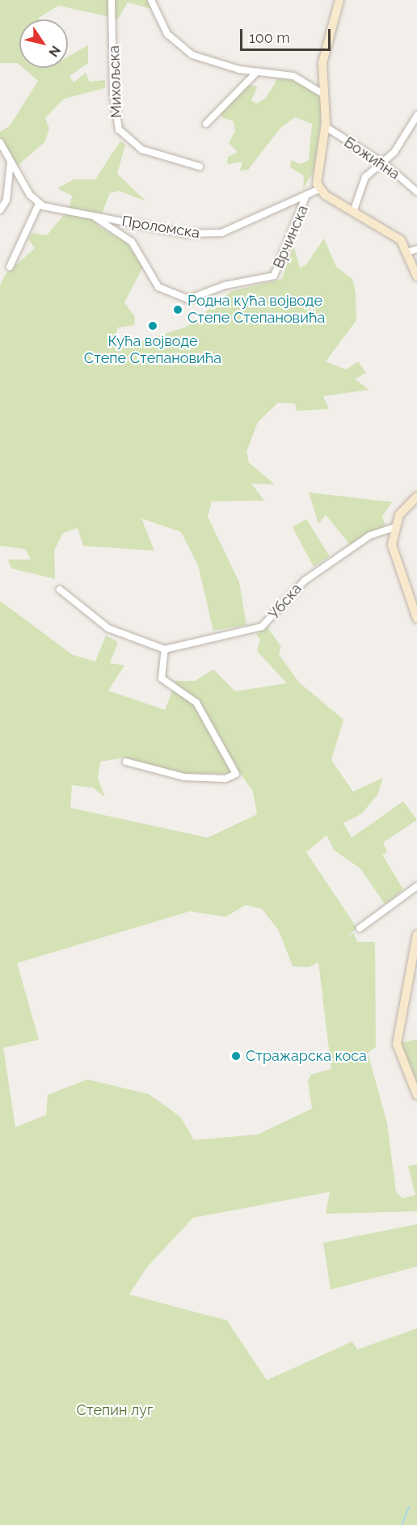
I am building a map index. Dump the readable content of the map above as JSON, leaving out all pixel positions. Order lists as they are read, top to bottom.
{
  "streets": {
    "street": [
      "Михољска",
      "Божићна",
      "Проломска",
      "Врчинска",
      "Убска"
    ]
  },
  "crossings": [
    ["Проломска", "Врчинска"]
  ],
  "parks": ["Степин луг"],
  "places": ["Родна кућа војводе Степе Степановића", "Кућа војводе Степе Степановића", "Стражарска коса"],
  "scale_bar": "100 m",
  "north": "bottom right"
}
